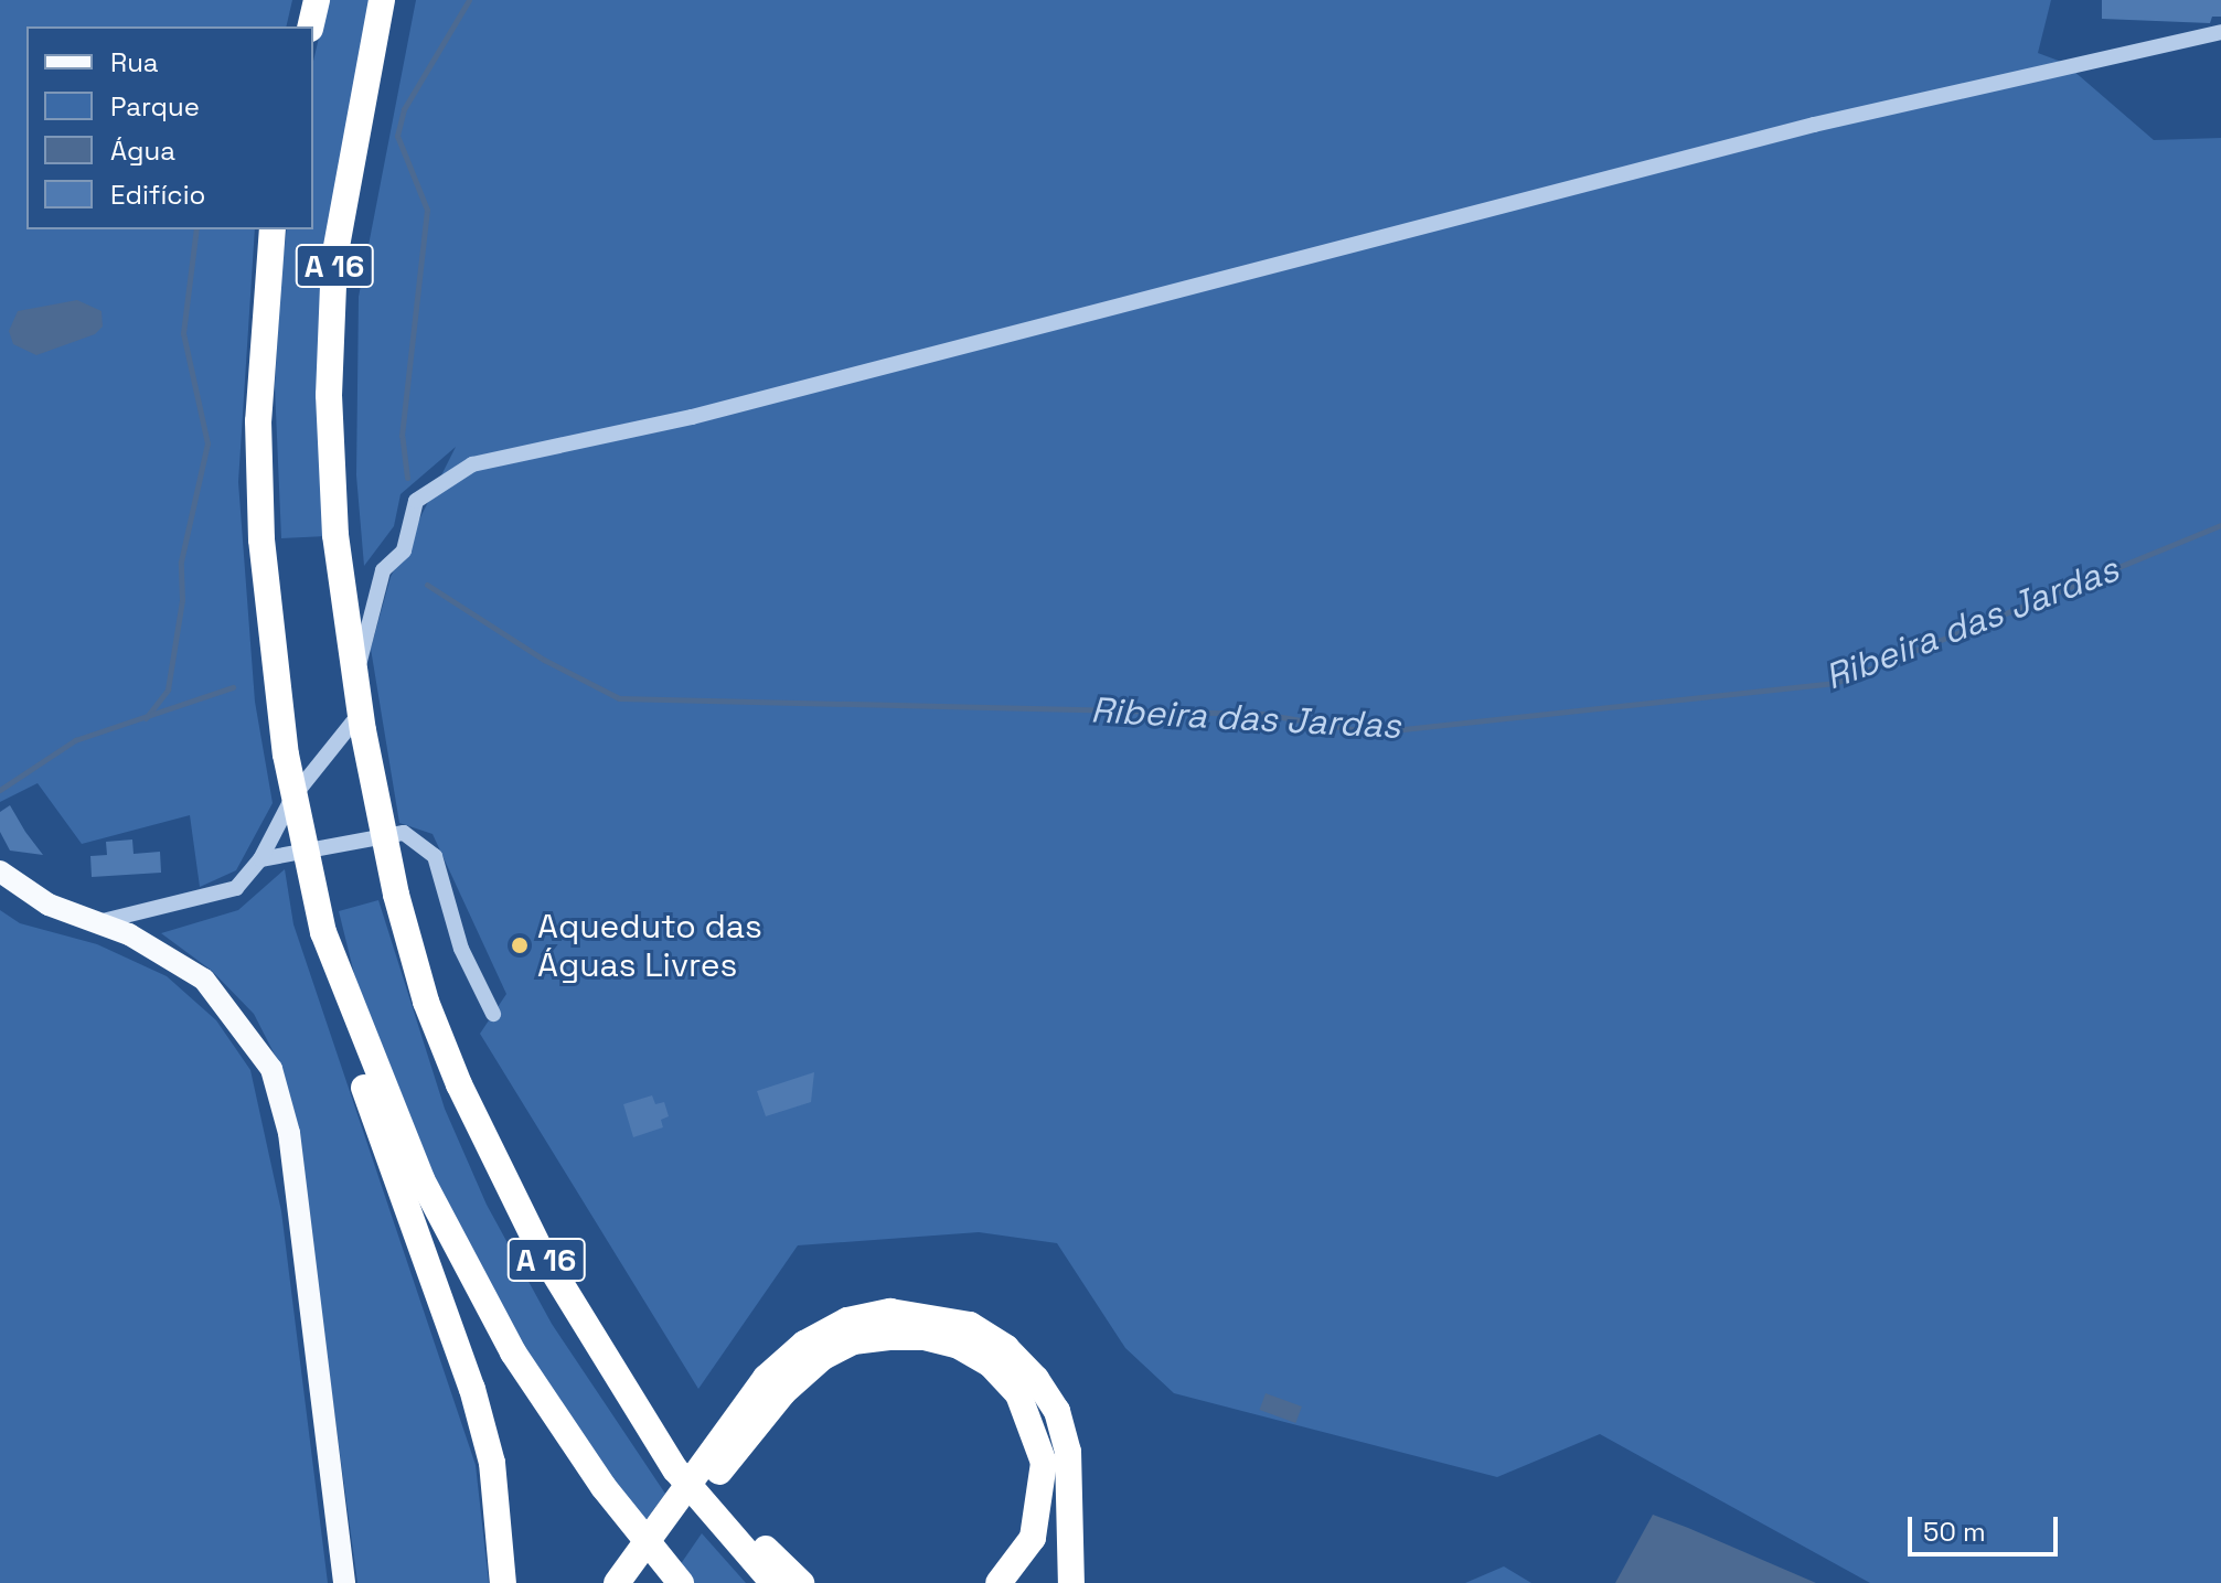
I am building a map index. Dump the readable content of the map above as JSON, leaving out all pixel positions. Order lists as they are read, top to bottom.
{
  "streets": {
    "highway": ["A 16"]
  },
  "water": ["Ribeira das Jardas"],
  "places": ["Aqueduto das Águas Livres"],
  "legend": [
    "Rua",
    "Parque",
    "Água",
    "Edifício"
  ],
  "scale_bar": "50 m"
}
